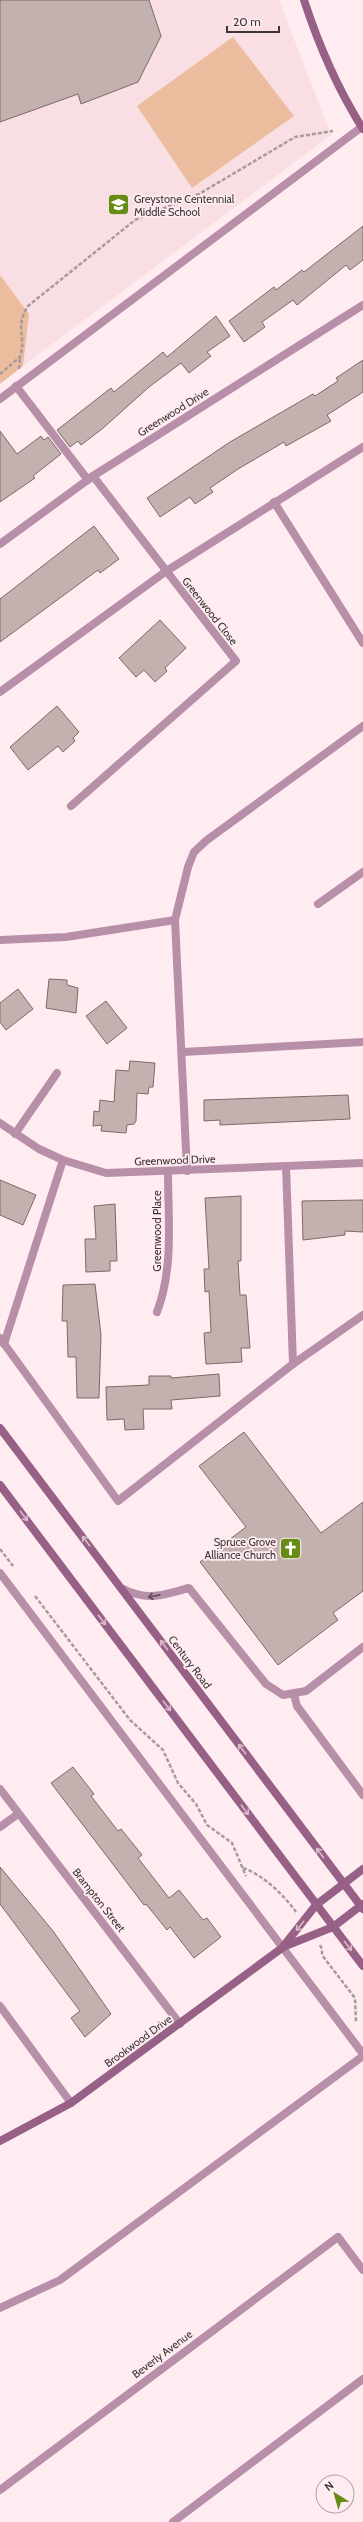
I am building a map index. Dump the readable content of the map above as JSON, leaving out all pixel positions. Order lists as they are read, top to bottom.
{
  "streets": {
    "main road": ["Century Road", "Brookwood Drive"],
    "street": [
      "Greenwood Drive",
      "Greenwood Close",
      "Greenwood Place",
      "Brampton Street",
      "Beverly Avenue"
    ]
  },
  "crossings": [
    ["Greenwood Drive", "Greenwood Close"],
    ["Greenwood Drive", "Greenwood Place"],
    ["Century Road", "Brookwood Drive"],
    ["Brampton Street", "Brookwood Drive"]
  ],
  "places": {
    "school or university": ["Greystone Centennial Middle School"],
    "church": ["Spruce Grove Alliance Church"]
  },
  "scale_bar": "20 m",
  "north": "top left"
}
